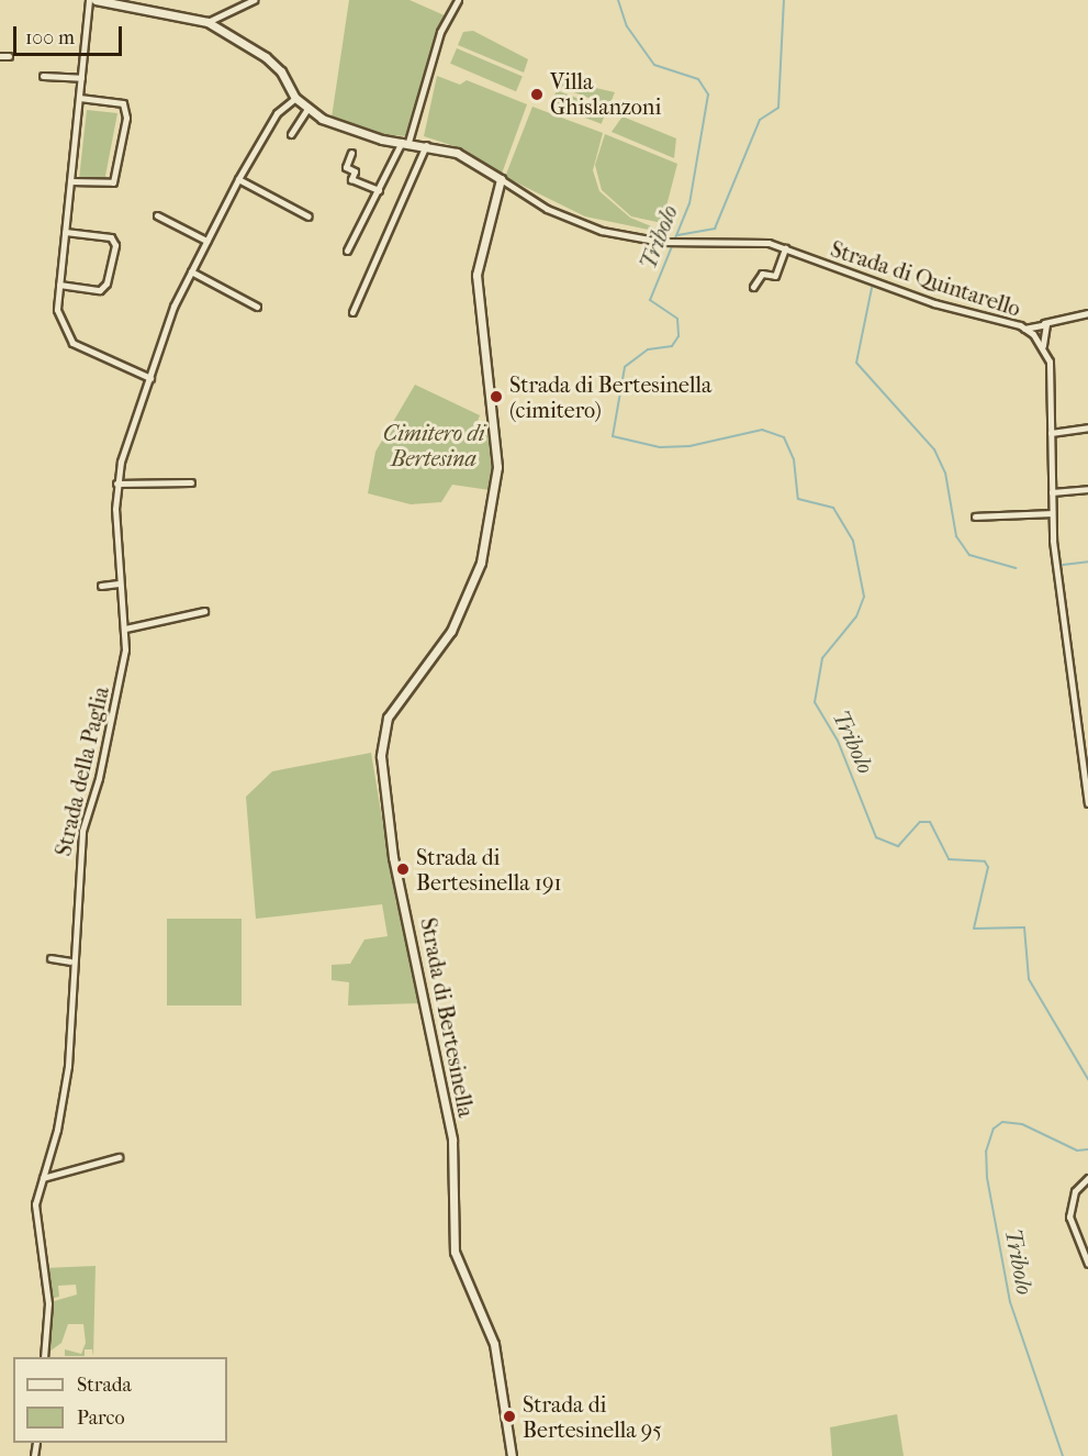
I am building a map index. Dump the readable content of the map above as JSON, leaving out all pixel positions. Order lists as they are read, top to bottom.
{
  "streets": {
    "street": ["Strada di Quintarello", "Strada della Paglia", "Strada di Bertesinella"]
  },
  "crossings": [
    ["Strada di Quintarello", "Strada di Bertesinella"]
  ],
  "water": ["Tribolo"],
  "parks": ["Cimitero di Bertesina"],
  "places": [
    "Villa Ghislanzoni",
    "Strada di Bertesinella (cimitero)",
    "Strada di Bertesinella 191",
    "Strada di Bertesinella 95"
  ],
  "legend": ["Strada", "Parco"],
  "scale_bar": "100 m"
}
